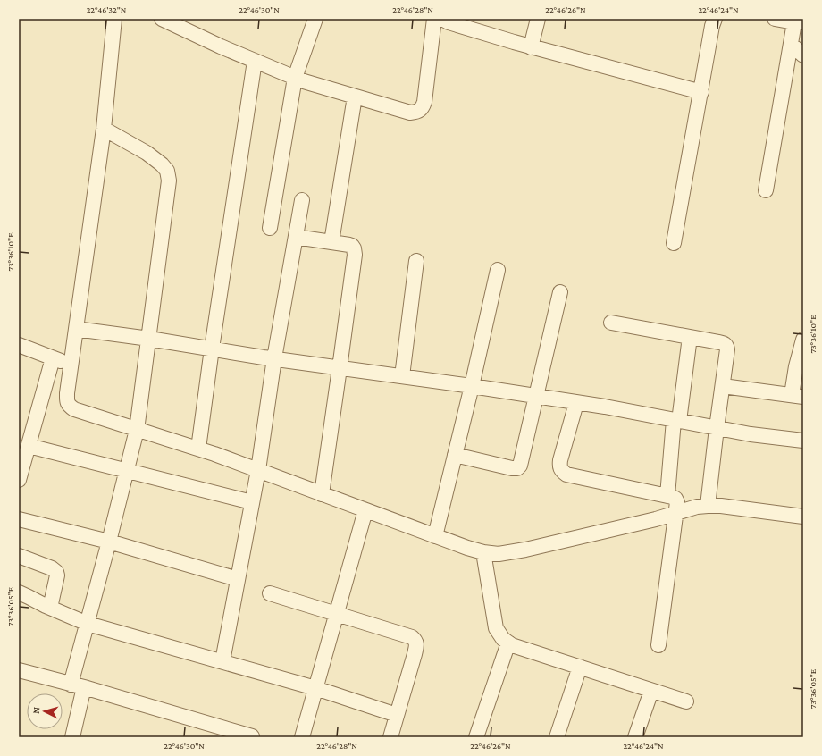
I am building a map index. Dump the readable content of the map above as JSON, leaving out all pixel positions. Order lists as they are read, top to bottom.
{
  "north": "left",
  "coordinates": [
    "22°46'32\"N",
    "22°46'30\"N",
    "22°46'28\"N",
    "22°46'26\"N",
    "22°46'24\"N",
    "73°36'10\"E",
    "73°36'05\"E"
  ]
}
